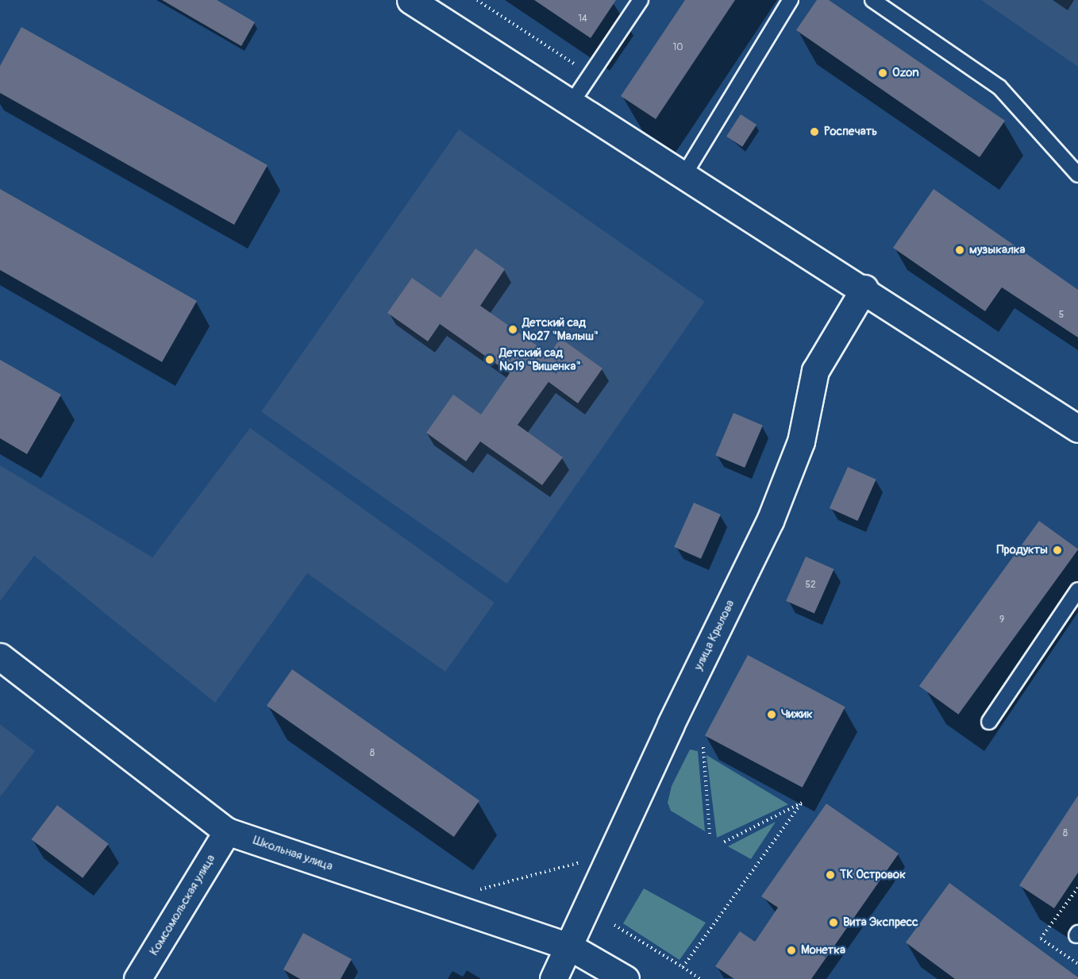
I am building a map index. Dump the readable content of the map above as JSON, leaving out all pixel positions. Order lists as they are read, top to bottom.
{
  "streets": {
    "street": ["улица Крылова", "Школьная улица", "Комсомольская улица"]
  },
  "crossings": [
    ["улица Крылова", "Школьная улица"],
    ["Школьная улица", "Комсомольская улица"]
  ],
  "places": [
    "Ozon",
    "Роспечать",
    "музыкалка",
    "Детский сад №27 \"Малыш\"",
    "Детский сад №19 \"Вишенка\"",
    "Продукты",
    "Чижик",
    "ТК Островок",
    "Вита Экспресс",
    "Монетка"
  ],
  "house_numbers": [
    "14",
    "10",
    "5",
    "52",
    "9",
    "8",
    "8"
  ]
}
